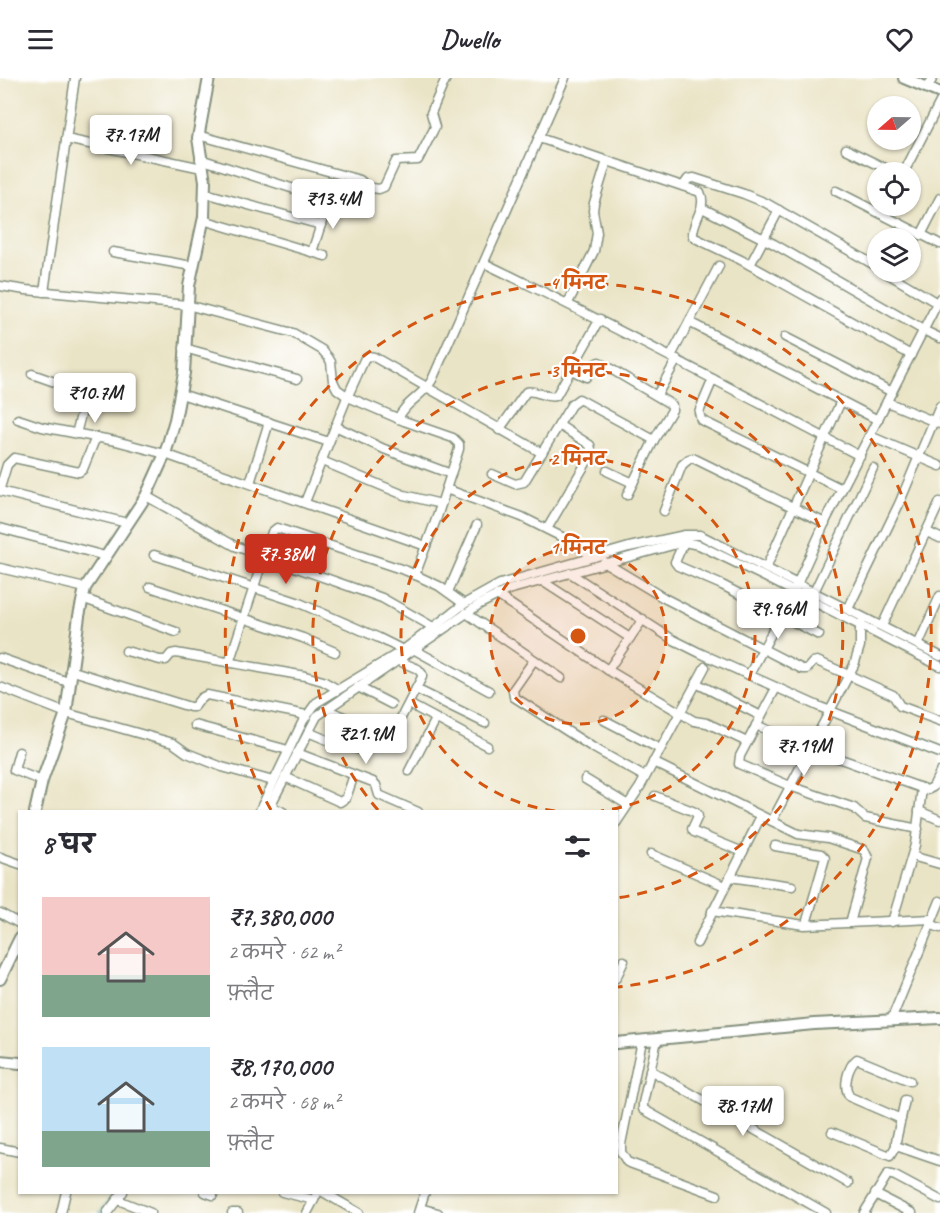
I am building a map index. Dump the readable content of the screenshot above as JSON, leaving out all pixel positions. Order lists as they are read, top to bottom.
{
  "north": "left",
  "page": {
    "header": "Dwello",
    "price": [
      "₹7.17M",
      "₹13.4M",
      "₹10.7M",
      "₹7.38M",
      "₹9.96M",
      "₹21.9M",
      "₹7.19M",
      "₹8.17M"
    ],
    "heading": "8 घर",
    "list": [
      {
        "name": "₹7,380,000",
        "note": "2 कमरे · 62 m² · फ़्लैट"
      },
      {
        "name": "₹8,170,000",
        "note": "2 कमरे · 68 m² · फ़्लैट"
      }
    ]
  },
  "rings": [
    "4 मिनट",
    "3 मिनट",
    "2 मिनट",
    "1 मिनट"
  ]
}
